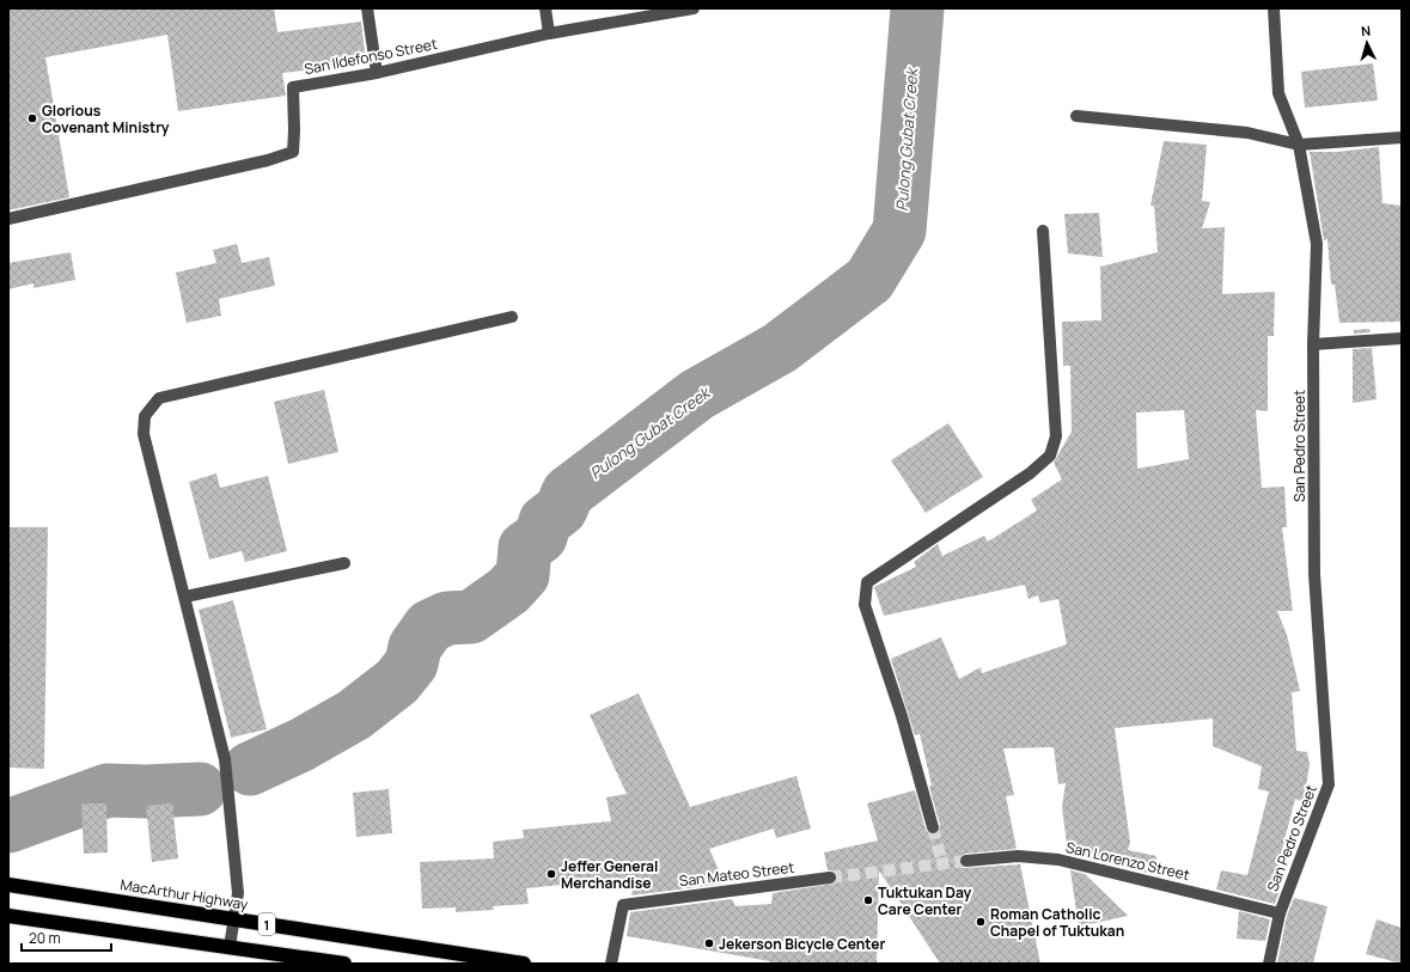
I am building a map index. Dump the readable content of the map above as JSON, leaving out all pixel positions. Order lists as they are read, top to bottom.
{
  "streets": {
    "highway": ["MacArthur Highway", "1"],
    "street": [
      "San Ildefonso Street",
      "San Pedro Street",
      "San Lorenzo Street",
      "San Mateo Street"
    ]
  },
  "crossings": [
    ["San Pedro Street", "San Lorenzo Street"]
  ],
  "water": ["Pulong Gubat Creek"],
  "places": [
    "Glorious Covenant Ministry",
    "Jeffer General Merchandise",
    "Tuktukan Day Care Center",
    "Roman Catholic Chapel of Tuktukan",
    "Jekerson Bicycle Center"
  ],
  "scale_bar": "20 m",
  "north": "top"
}
